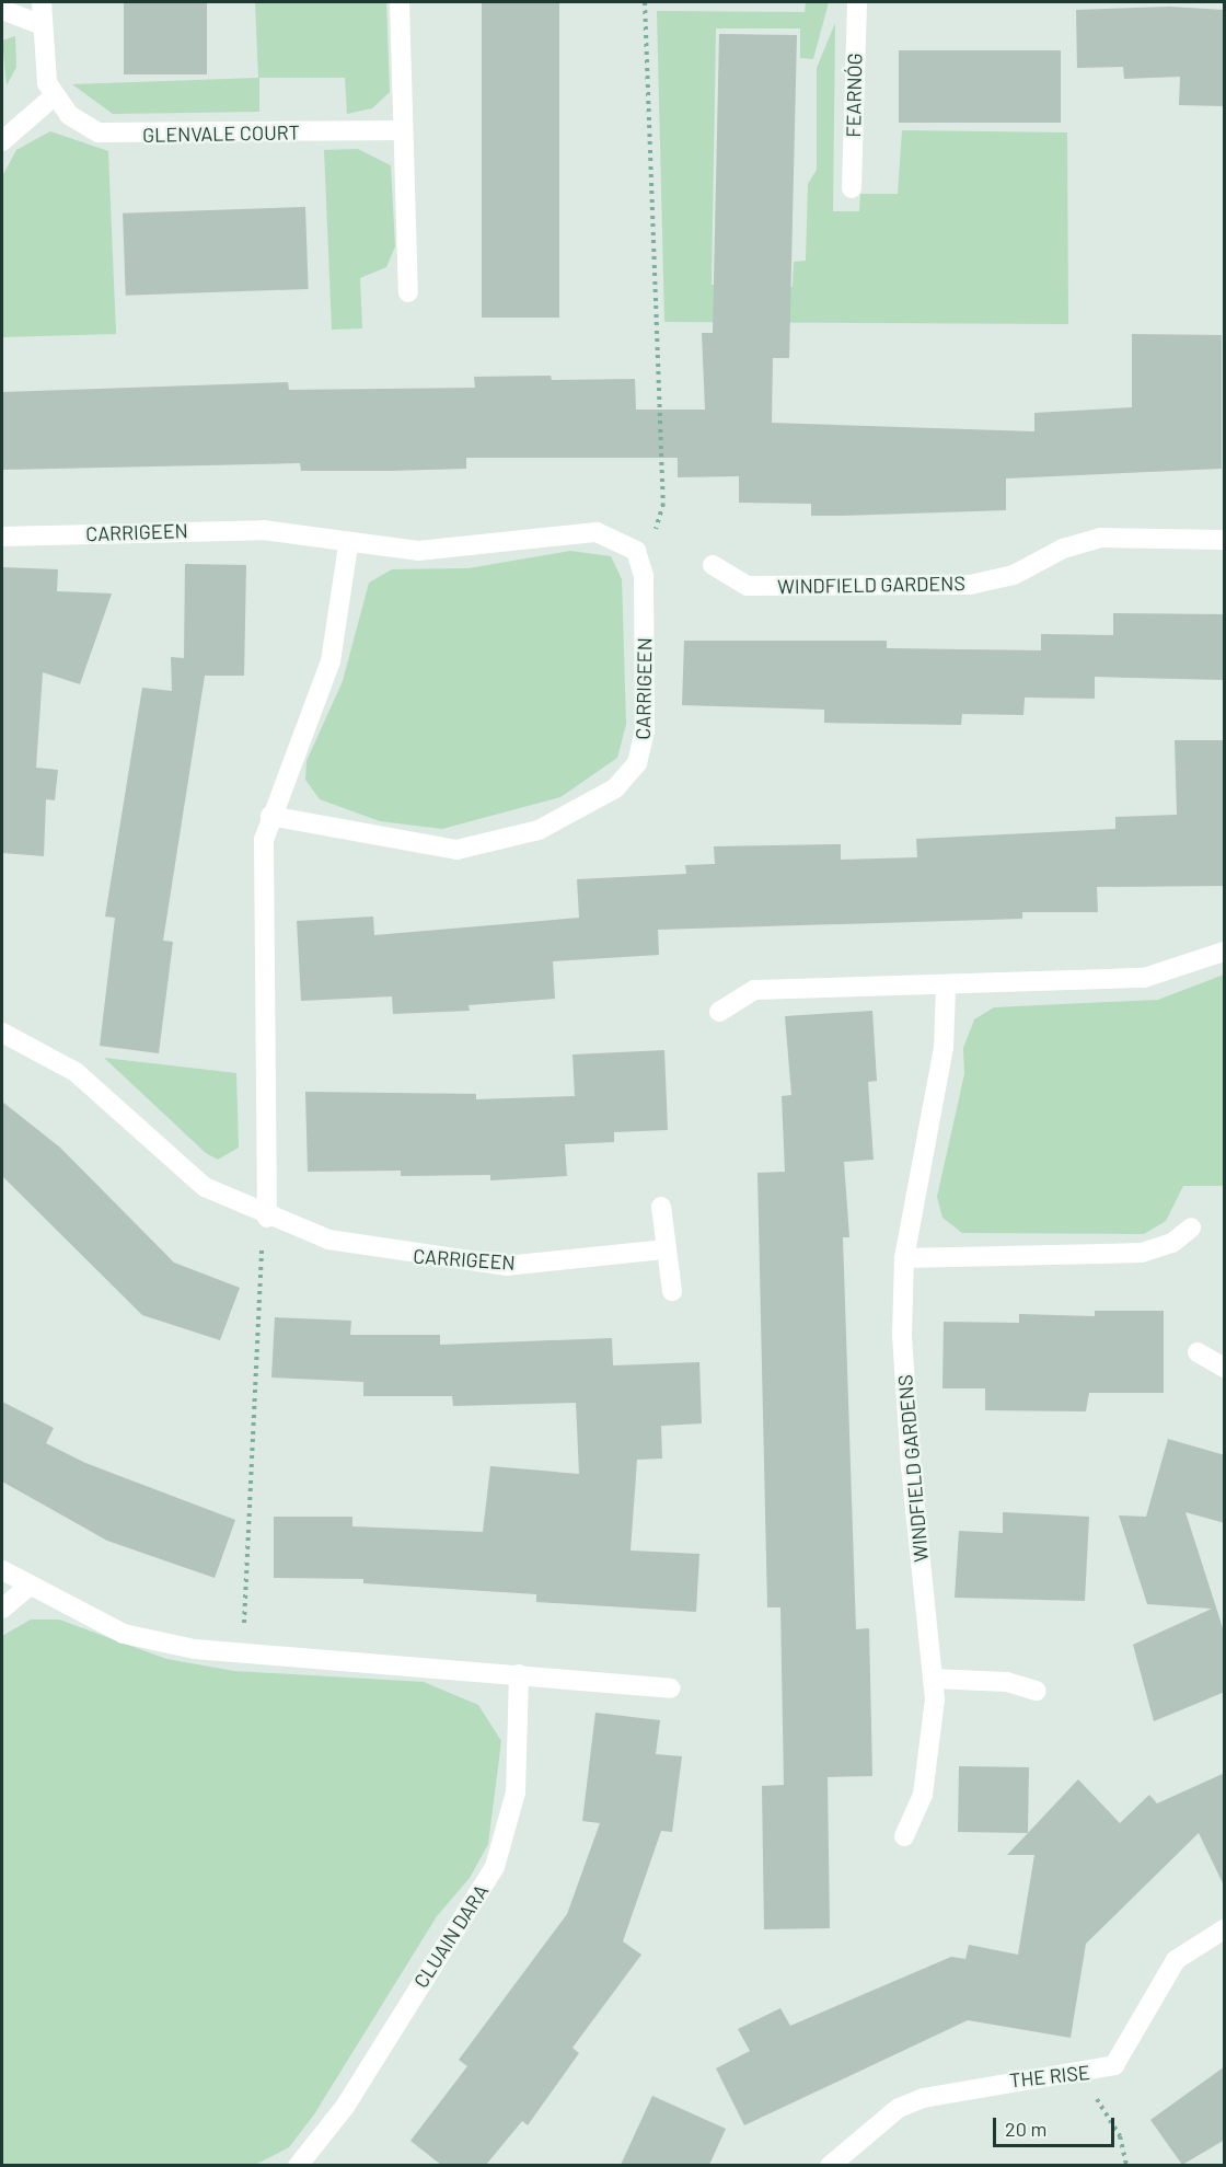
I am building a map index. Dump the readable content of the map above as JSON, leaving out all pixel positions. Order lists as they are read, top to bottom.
{
  "streets": {
    "street": [
      "FEARNÓG",
      "GLENVALE COURT",
      "CARRIGEEN",
      "WINDFIELD GARDENS",
      "CLUAIN DARA",
      "THE RISE"
    ]
  },
  "scale_bar": "20 m"
}
